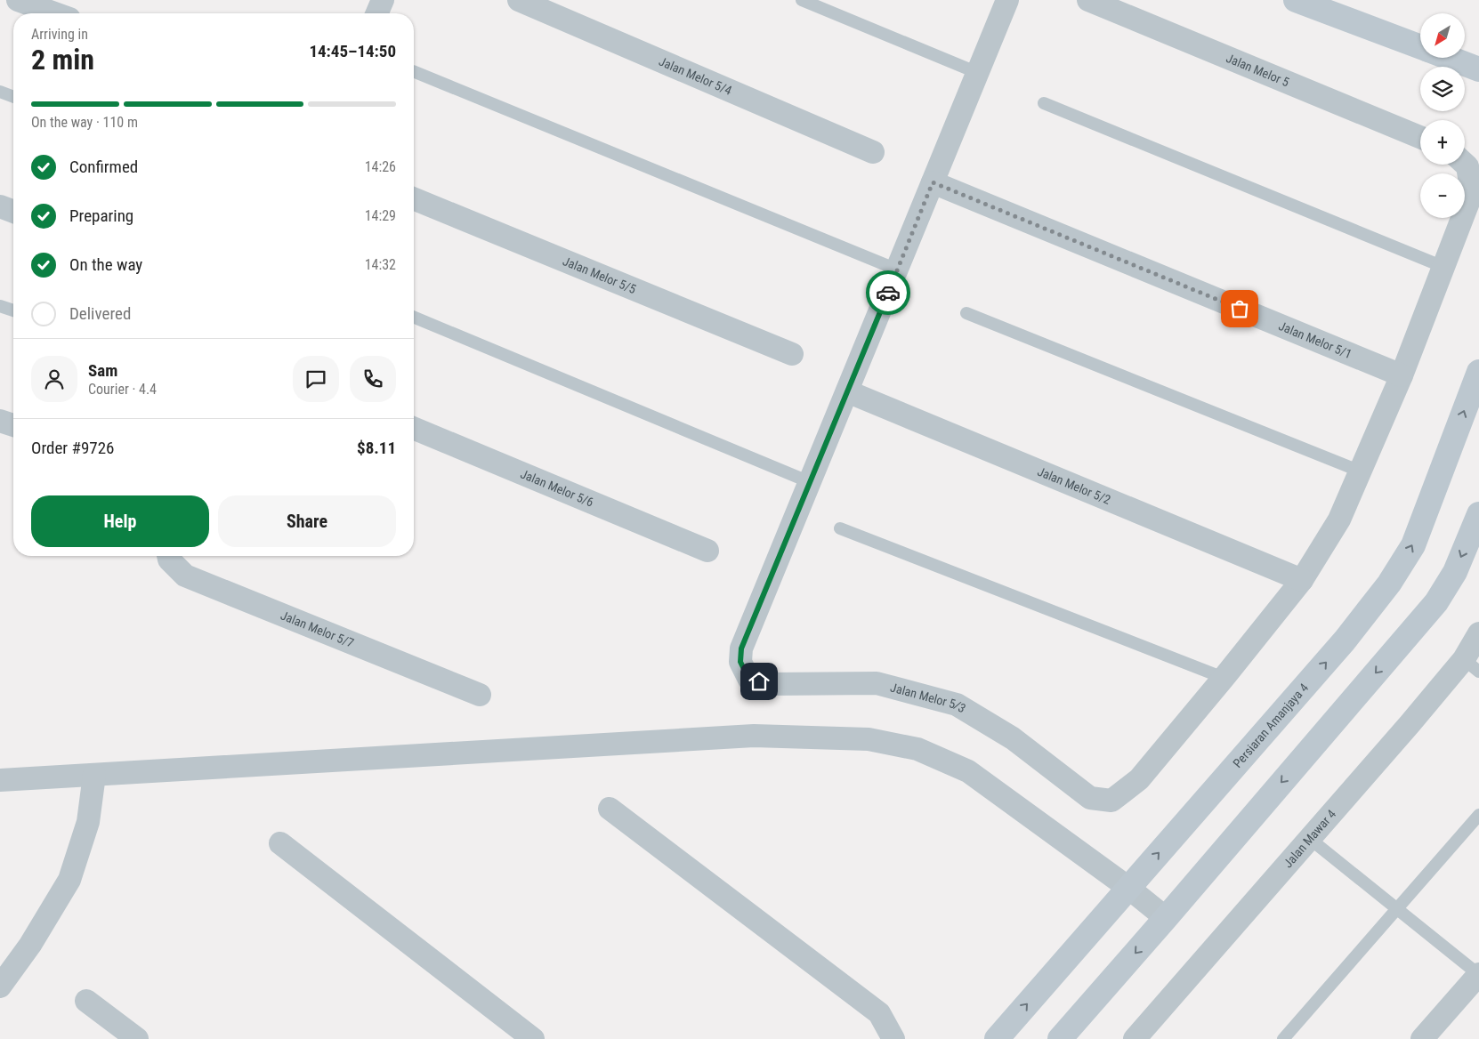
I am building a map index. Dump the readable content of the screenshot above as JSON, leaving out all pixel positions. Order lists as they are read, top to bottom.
{
  "streets": {
    "street": [
      "Jalan Melor 5",
      "Jalan Melor 5/4",
      "Jalan Melor 5/5",
      "Jalan Melor 5/1",
      "Jalan Melor 5/2",
      "Jalan Melor 5/6",
      "Jalan Melor 5/7",
      "Jalan Melor 5/3",
      "Persiaran Amanjaya 4",
      "Jalan Mawar 4"
    ]
  },
  "north": "bottom left",
  "page": {
    "map_buttons": ["+", "−"],
    "heading": ["2 min", "Arriving in", "14:45–14:50"],
    "panel": [
      "Sam",
      "Courier · 4.4",
      "Order #9726",
      "$8.11"
    ],
    "bar": "On the way · 110 m",
    "list": [
      ["Confirmed", "14:26"],
      ["Preparing", "14:29"],
      ["On the way", "14:32"],
      "Delivered"
    ],
    "buttons": ["Help", "Share"]
  }
}
